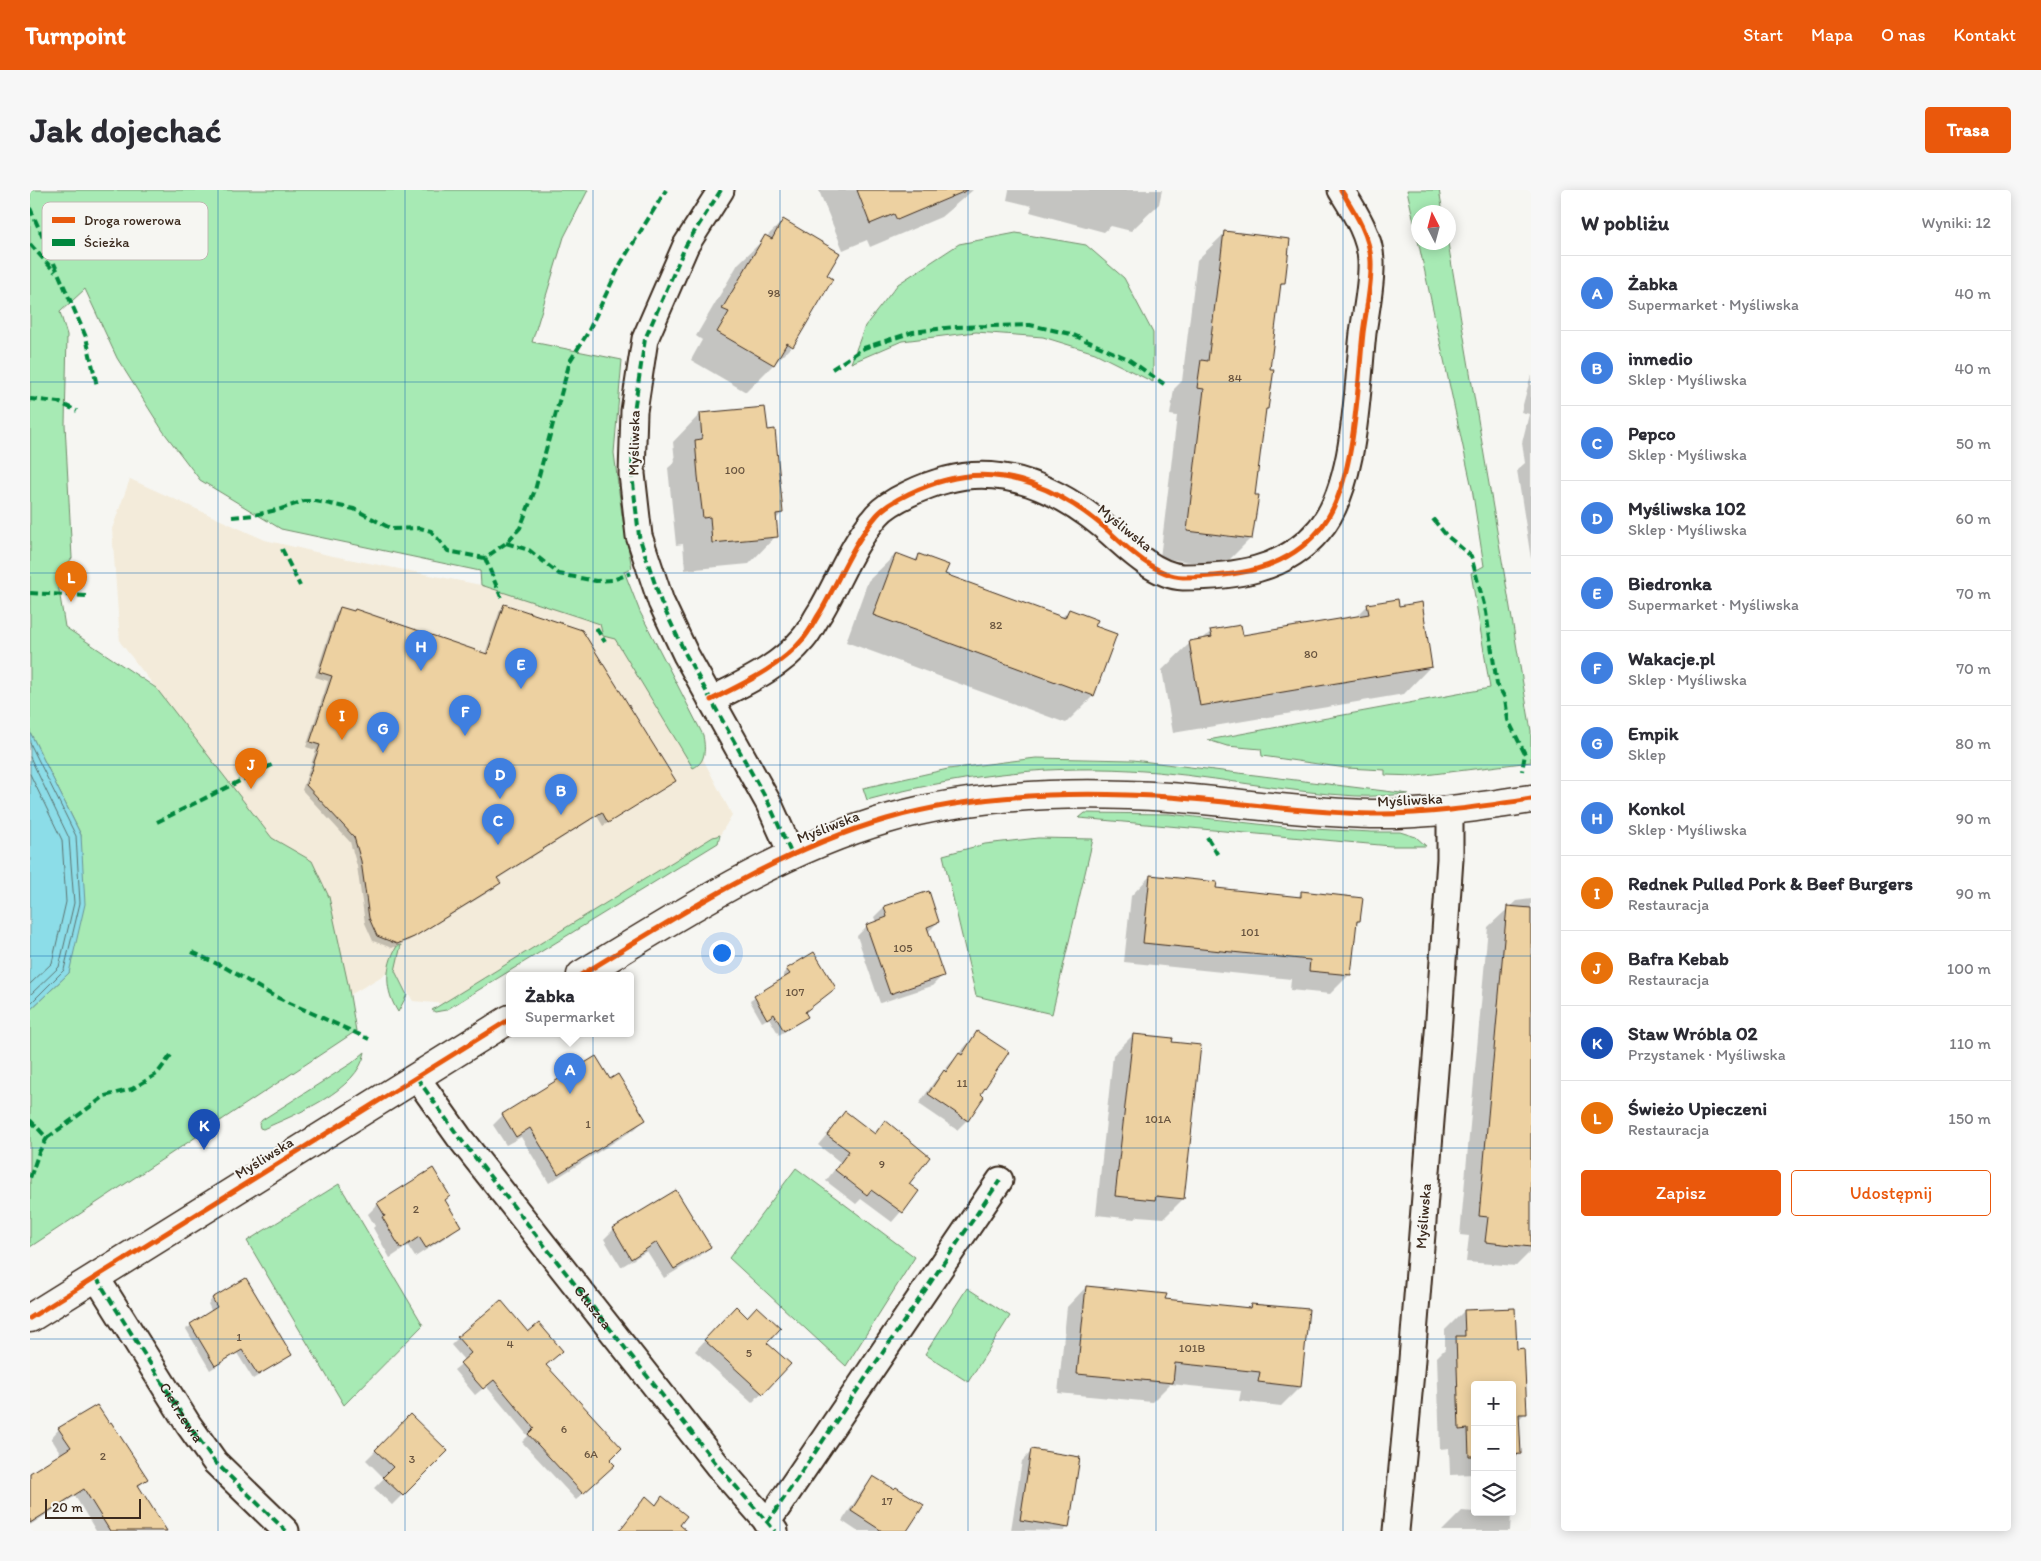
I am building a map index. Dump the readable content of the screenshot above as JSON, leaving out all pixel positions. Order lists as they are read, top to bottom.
{
  "streets": {
    "street": ["Myśliwska", "Głuszca", "Cietrzewia"]
  },
  "crossings": [
    ["Myśliwska", "Głuszca"],
    ["Myśliwska", "Cietrzewia"]
  ],
  "house_numbers": [
    "98",
    "84",
    "100",
    "82",
    "80",
    "101",
    "105",
    "107",
    "11",
    "101A",
    "1",
    "9",
    "2",
    "1",
    "4",
    "101B",
    "5",
    "6",
    "6A",
    "2",
    "3",
    "17"
  ],
  "legend": ["Droga rowerowa", "Ścieżka"],
  "scale_bar": "20 m",
  "north": "top",
  "page": {
    "header": "Turnpoint",
    "nav": [
      "Start",
      "Mapa",
      "O nas",
      "Kontakt"
    ],
    "buttons": [
      "Trasa",
      ["Zapisz", "Udostępnij"]
    ],
    "title": "Jak dojechać",
    "heading": ["W pobliżu", "Wyniki: 12"],
    "list": [
      {
        "mark": "A",
        "name": "Żabka",
        "note": "Supermarket · Myśliwska",
        "value": "40 m"
      },
      {
        "mark": "B",
        "name": "inmedio",
        "note": "Sklep · Myśliwska",
        "value": "40 m"
      },
      {
        "mark": "C",
        "name": "Pepco",
        "note": "Sklep · Myśliwska",
        "value": "50 m"
      },
      {
        "mark": "D",
        "name": "Myśliwska 102",
        "note": "Sklep · Myśliwska",
        "value": "60 m"
      },
      {
        "mark": "E",
        "name": "Biedronka",
        "note": "Supermarket · Myśliwska",
        "value": "70 m"
      },
      {
        "mark": "F",
        "name": "Wakacje.pl",
        "note": "Sklep · Myśliwska",
        "value": "70 m"
      },
      {
        "mark": "G",
        "name": "Empik",
        "note": "Sklep",
        "value": "80 m"
      },
      {
        "mark": "H",
        "name": "Konkol",
        "note": "Sklep · Myśliwska",
        "value": "90 m"
      },
      {
        "mark": "I",
        "name": "Rednek Pulled Pork & Beef Burgers",
        "note": "Restauracja",
        "value": "90 m"
      },
      {
        "mark": "J",
        "name": "Bafra Kebab",
        "note": "Restauracja",
        "value": "100 m"
      },
      {
        "mark": "K",
        "name": "Staw Wróbla 02",
        "note": "Przystanek · Myśliwska",
        "value": "110 m"
      },
      {
        "mark": "L",
        "name": "Świeżo Upieczeni",
        "note": "Restauracja",
        "value": "150 m"
      }
    ],
    "pins": [
      "L",
      "H",
      "E",
      "F",
      "I",
      "G",
      "J",
      "D",
      "B",
      "C",
      "A",
      "K"
    ],
    "popup": ["Żabka", "Supermarket"],
    "map_buttons": ["+", "−"],
    "scale": "20 m"
  }
}
